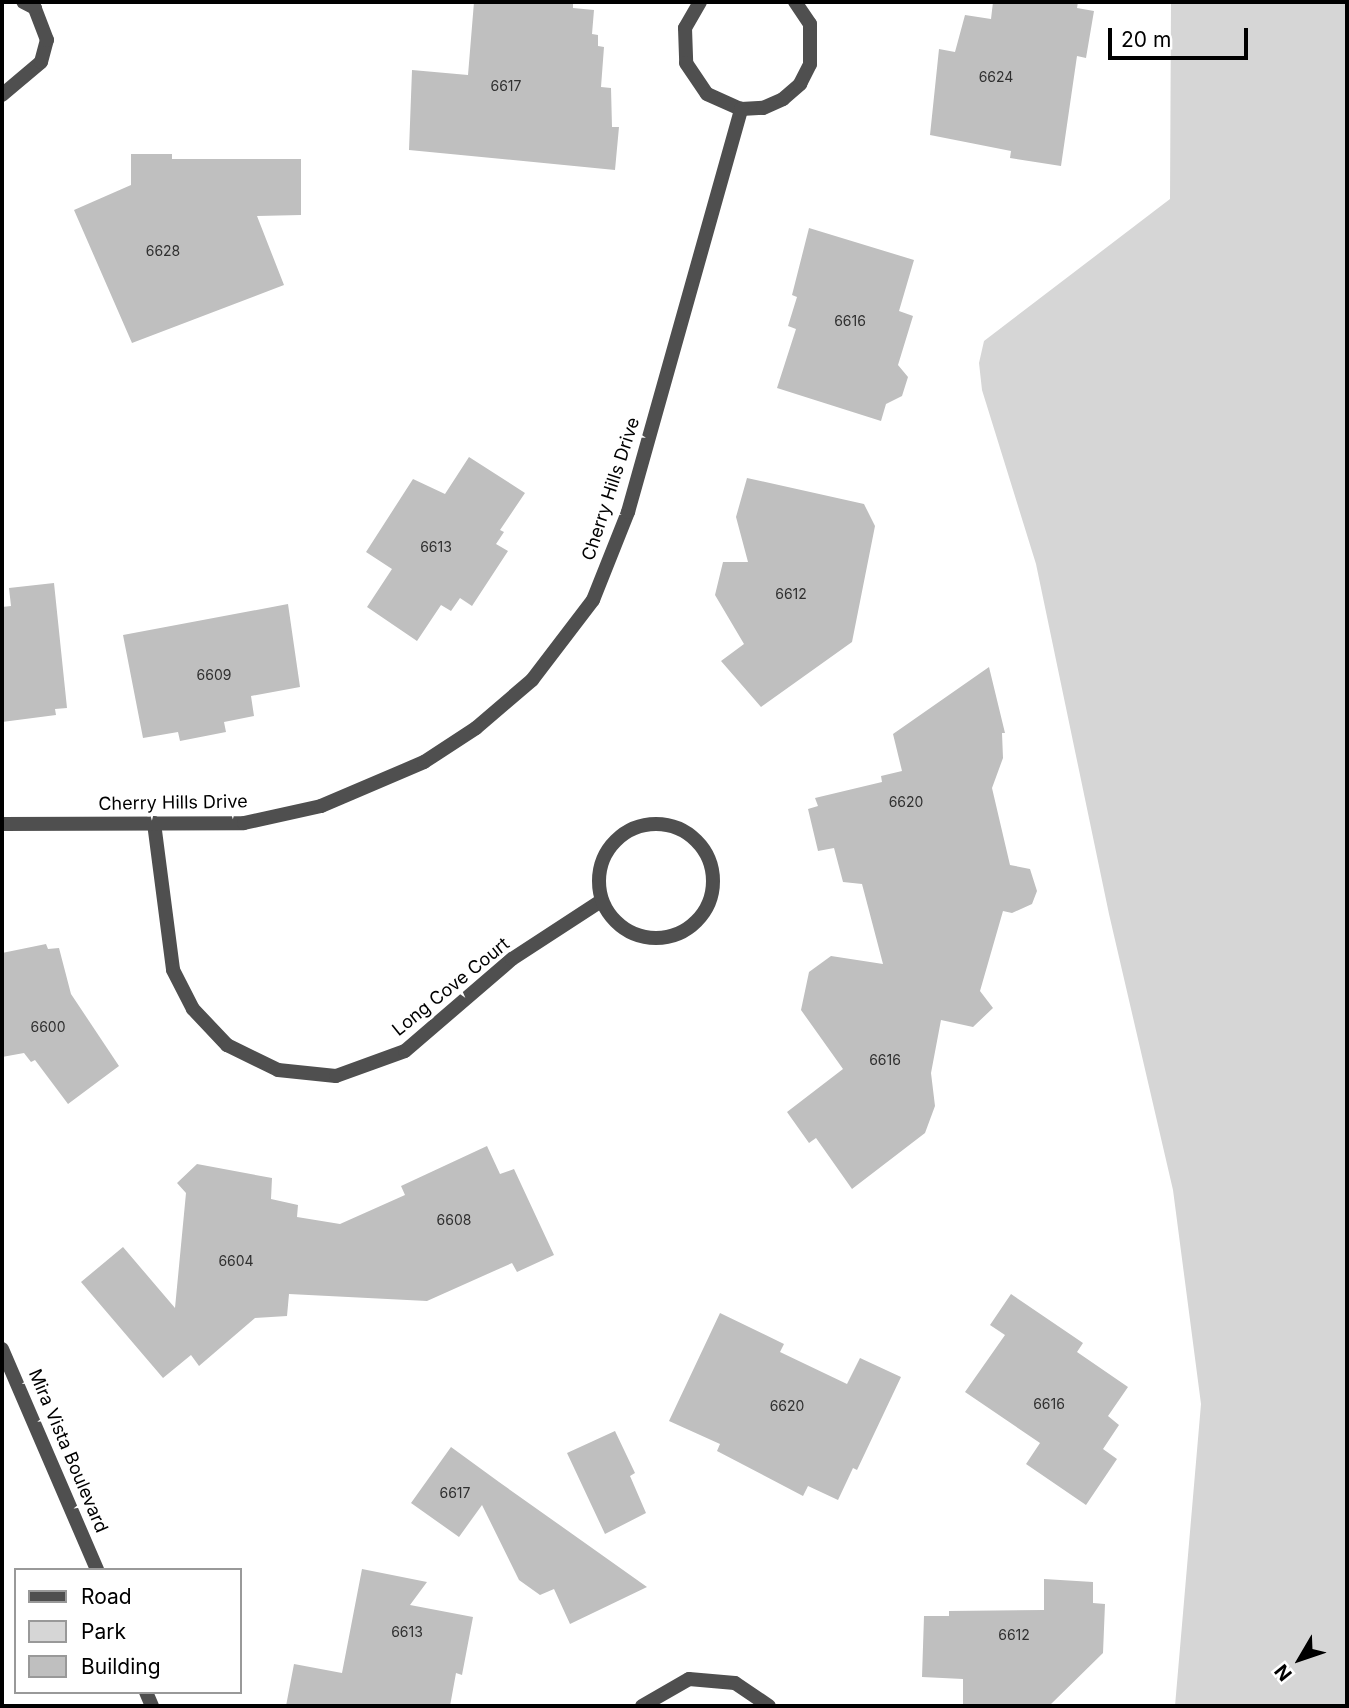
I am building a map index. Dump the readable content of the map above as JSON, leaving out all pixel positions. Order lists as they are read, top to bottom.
{
  "streets": {
    "street": ["Cherry Hills Drive", "Long Cove Court", "Mira Vista Boulevard"]
  },
  "crossings": [
    ["Cherry Hills Drive", "Long Cove Court"]
  ],
  "house_numbers": [
    "6624",
    "6617",
    "6628",
    "6616",
    "6613",
    "6612",
    "6609",
    "6620",
    "6600",
    "6616",
    "6608",
    "6604",
    "6616",
    "6620",
    "6617",
    "6613",
    "6612"
  ],
  "legend": ["Road", "Park", "Building"],
  "scale_bar": "20 m",
  "north": "bottom left"
}
